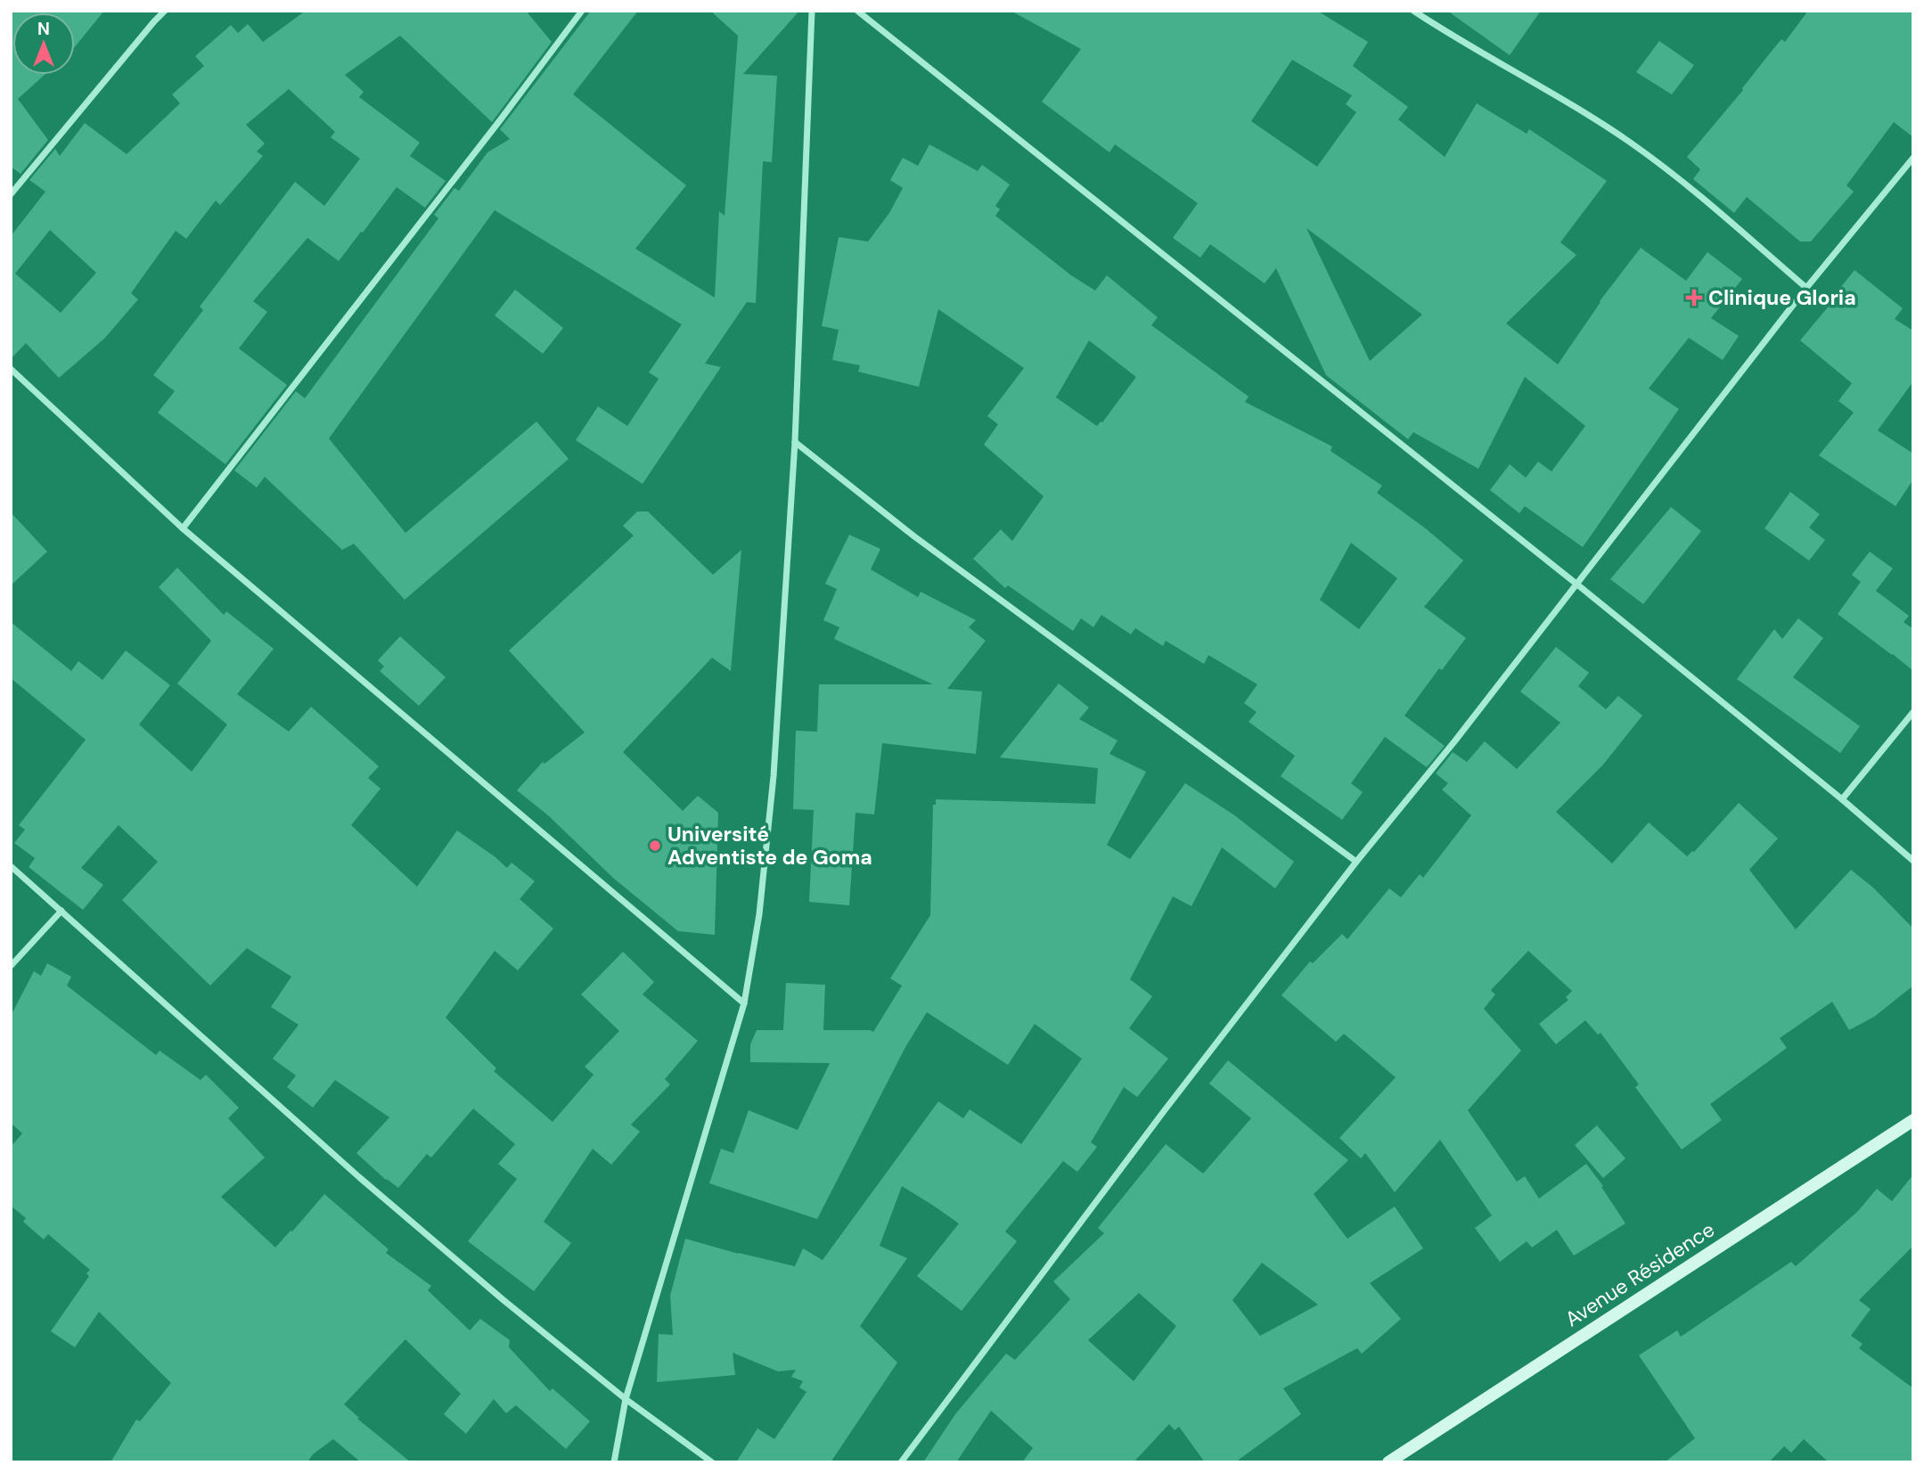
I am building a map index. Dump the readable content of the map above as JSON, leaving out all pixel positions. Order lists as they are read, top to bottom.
{
  "streets": {
    "main road": ["Avenue Résidence"]
  },
  "places": {
    "health": ["Clinique Gloria"],
    "other": ["Université Adventiste de Goma"]
  },
  "north": "top"
}
